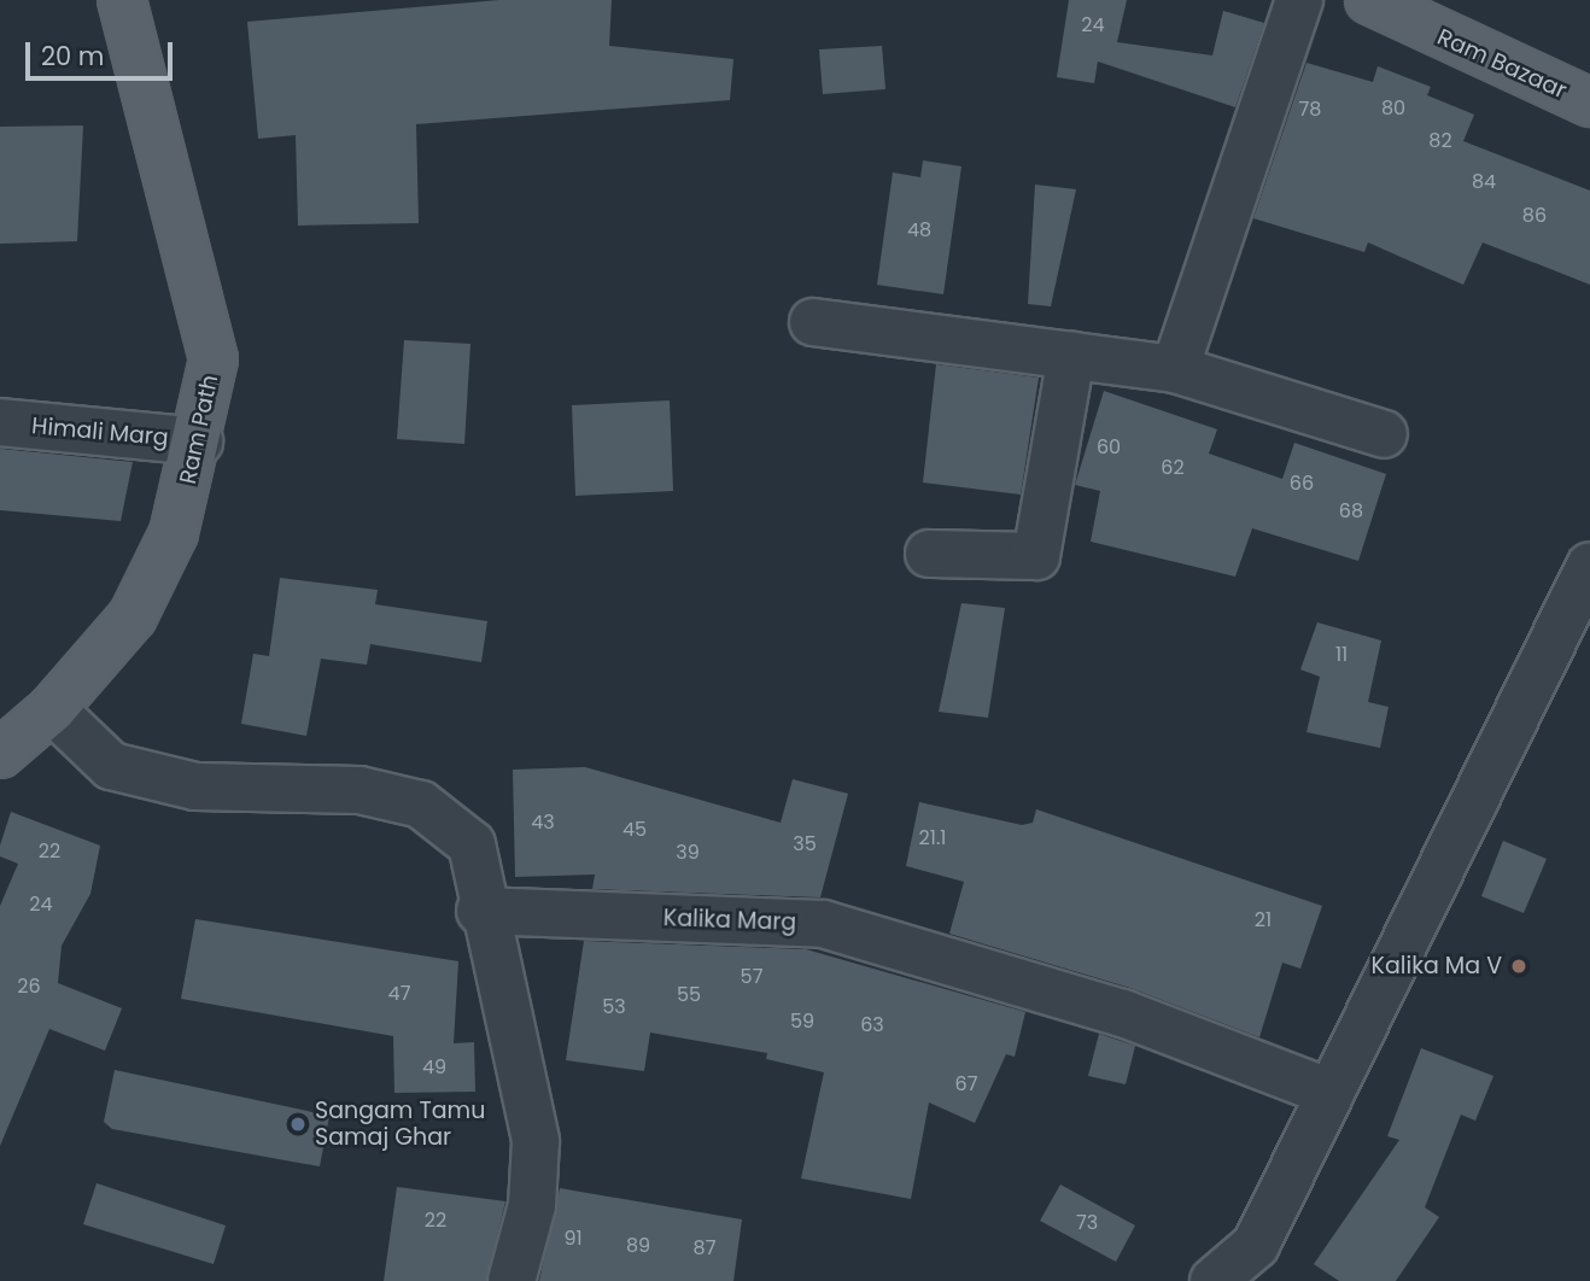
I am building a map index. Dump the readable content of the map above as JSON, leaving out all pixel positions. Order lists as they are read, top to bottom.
{
  "streets": {
    "main road": ["Ram Bazaar", "Ram Path"],
    "street": ["Himali Marg", "Kalika Marg"]
  },
  "crossings": [
    ["Ram Path", "Himali Marg"]
  ],
  "places": ["Kalika Ma V", "Sangam Tamu Samaj Ghar"],
  "house_numbers": [
    "24",
    "80",
    "78",
    "82",
    "84",
    "86",
    "48",
    "60",
    "62",
    "66",
    "68",
    "11",
    "43",
    "45",
    "21.1",
    "35",
    "22",
    "39",
    "24",
    "21",
    "57",
    "26",
    "47",
    "55",
    "53",
    "59",
    "63",
    "49",
    "67",
    "22",
    "73",
    "91",
    "89",
    "87"
  ],
  "scale_bar": "20 m"
}
